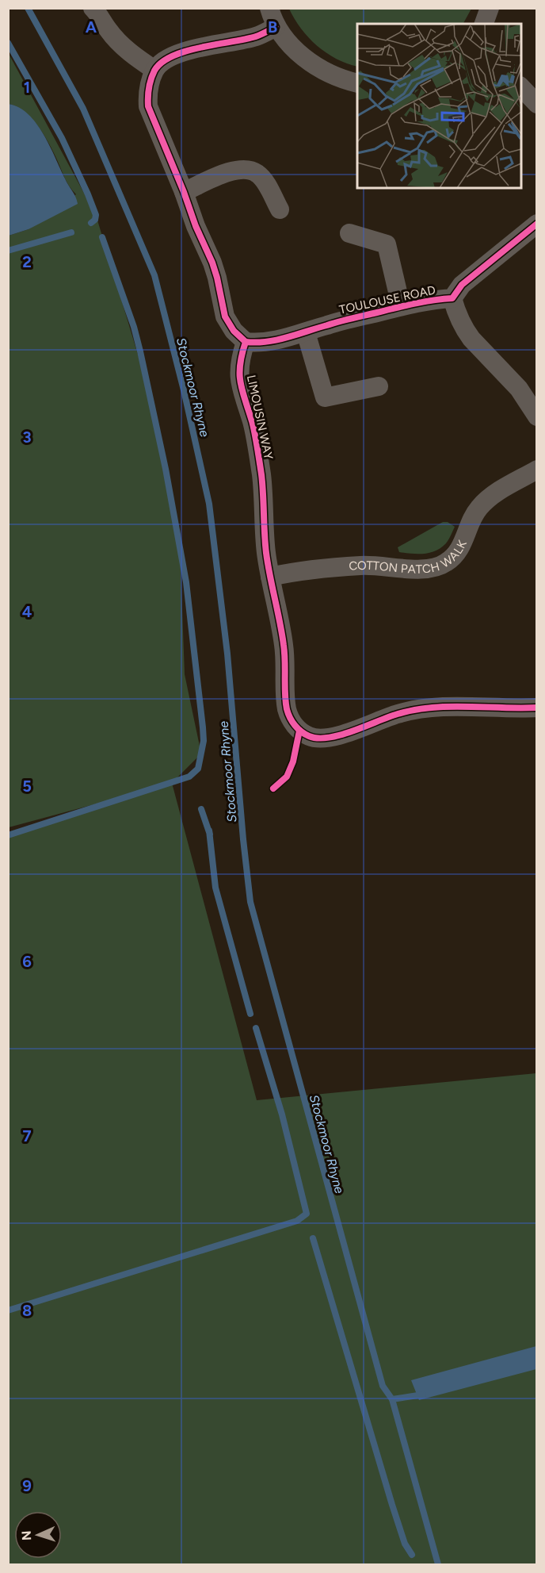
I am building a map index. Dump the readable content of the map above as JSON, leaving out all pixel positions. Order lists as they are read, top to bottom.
{
  "streets": {
    "street": ["TOULOUSE ROAD", "LIMOUSIN WAY", "COTTON PATCH WALK"]
  },
  "crossings": [
    ["TOULOUSE ROAD", "LIMOUSIN WAY"],
    ["LIMOUSIN WAY", "COTTON PATCH WALK"]
  ],
  "water": ["Stockmoor Rhyne"],
  "north": "left",
  "grid": {
    "columns": ["A", "B"],
    "rows": [
      "1",
      "2",
      "3",
      "4",
      "5",
      "6",
      "7",
      "8",
      "9"
    ]
  }
}
